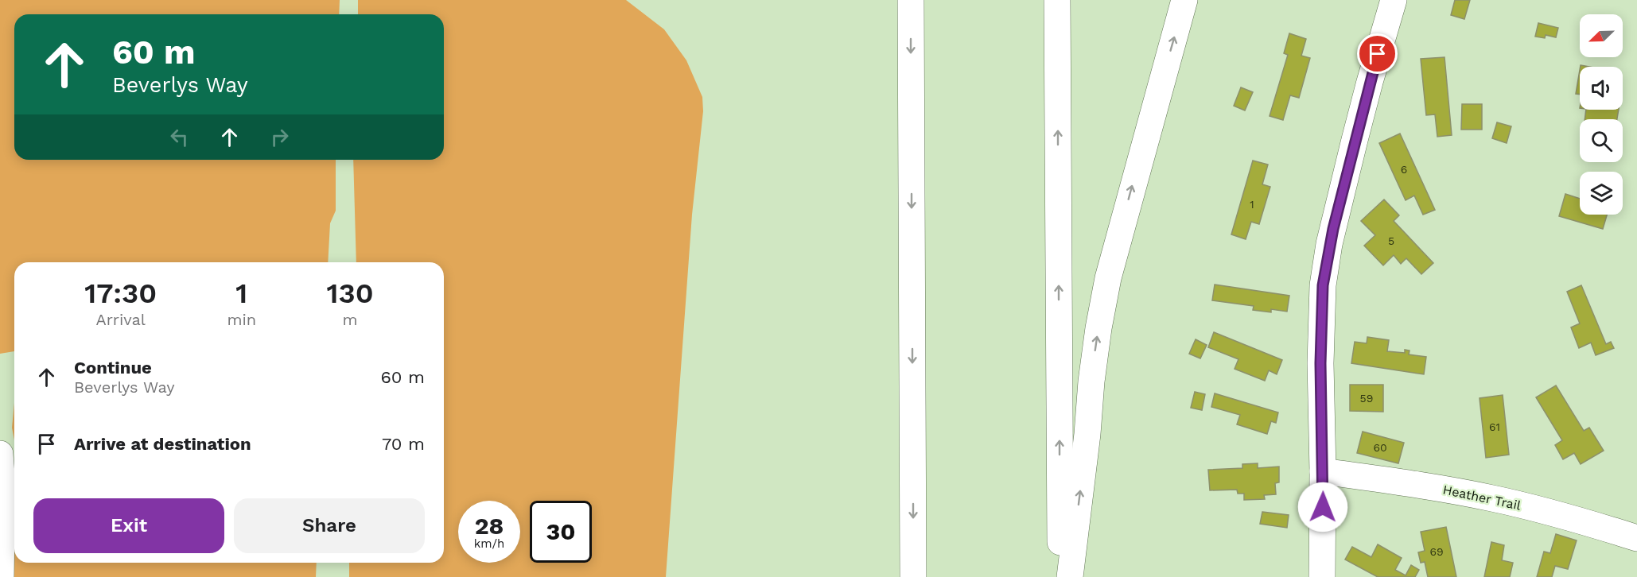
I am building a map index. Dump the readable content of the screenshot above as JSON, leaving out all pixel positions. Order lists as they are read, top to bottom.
{
  "streets": {
    "main road": ["Heather Trail"]
  },
  "house_numbers": [
    "6",
    "1",
    "5",
    "59",
    "61",
    "60",
    "69"
  ],
  "north": "bottom left",
  "page": {
    "turn": ["60 m", "Beverlys Way"],
    "eta": [
      "17:30",
      "Arrival",
      "1",
      "min",
      "130",
      "m"
    ],
    "list": [
      {
        "name": "Continue",
        "note": "Beverlys Way",
        "value": "60 m"
      },
      {
        "name": "Arrive at destination",
        "value": "70 m"
      }
    ],
    "buttons": ["Exit", "Share"],
    "speed": "28 km/h",
    "limit": "30"
  }
}
